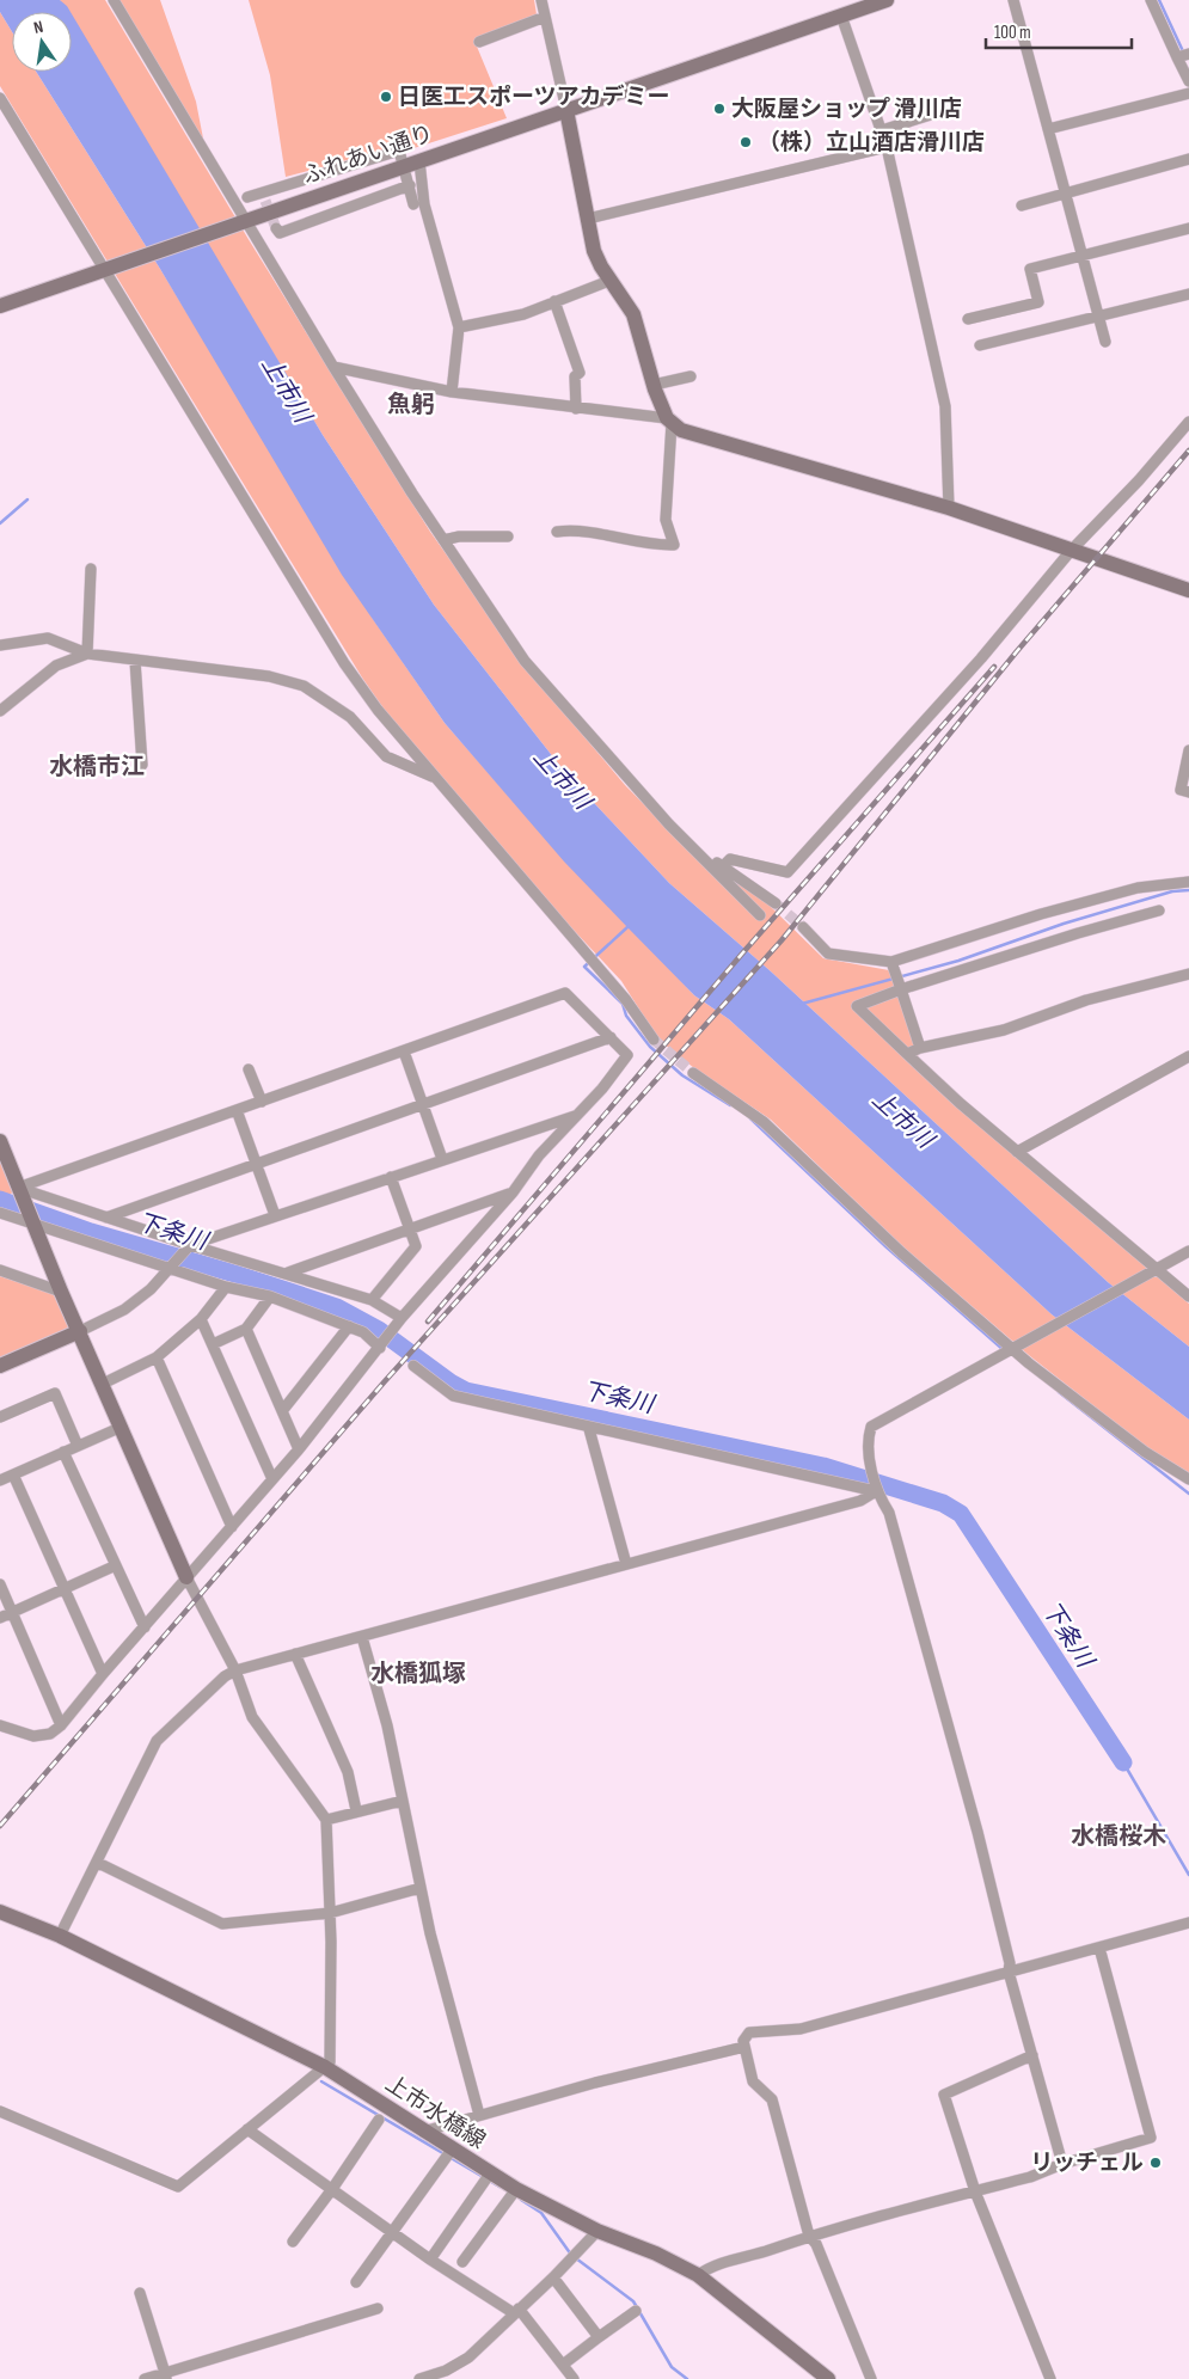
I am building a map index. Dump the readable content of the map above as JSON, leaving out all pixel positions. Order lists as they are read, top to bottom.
{
  "streets": {
    "street": ["ふれあい通り", "上市水橋線"]
  },
  "districts": [
    "魚躬",
    "水橋市江",
    "水橋狐塚",
    "水橋桜木"
  ],
  "water": ["上市川", "下条川"],
  "places": [
    "日医工スポーツアカデミー",
    "大阪屋ショップ 滑川店",
    "（株）立山酒店滑川店",
    "リッチェル"
  ],
  "scale_bar": "100 m",
  "north": "top"
}
